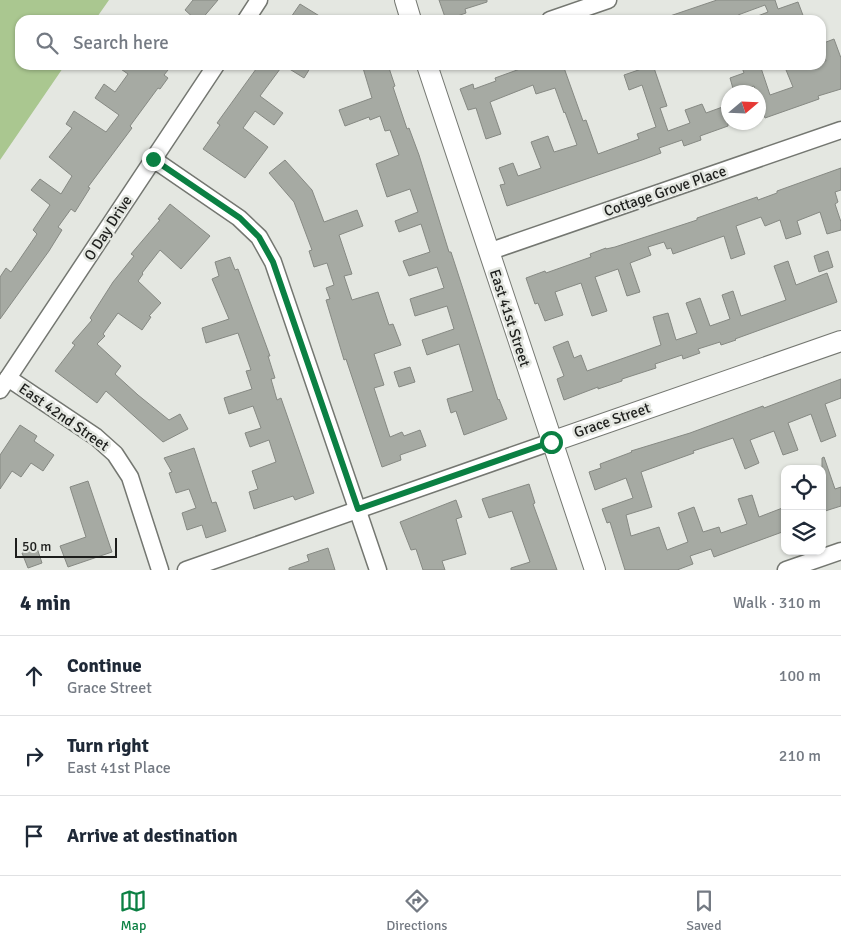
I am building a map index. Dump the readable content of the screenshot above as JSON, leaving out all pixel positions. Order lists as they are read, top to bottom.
{
  "streets": {
    "street": [
      "Cottage Grove Place",
      "O Day Drive",
      "East 41st Street",
      "East 42nd Street",
      "Grace Street"
    ]
  },
  "crossings": [
    ["Cottage Grove Place", "East 41st Street"],
    ["O Day Drive", "East 42nd Street"],
    ["East 41st Street", "Grace Street"]
  ],
  "scale_bar": "50 m",
  "north": "right",
  "page": {
    "search": "Search here",
    "scale": "50 m",
    "heading": ["4 min", "Walk · 310 m"],
    "list": [
      ["Continue", "Grace Street", "100 m"],
      ["Turn right", "East 41st Place", "210 m"],
      "Arrive at destination"
    ],
    "nav": ["Map", "Directions", "Saved"]
  }
}
